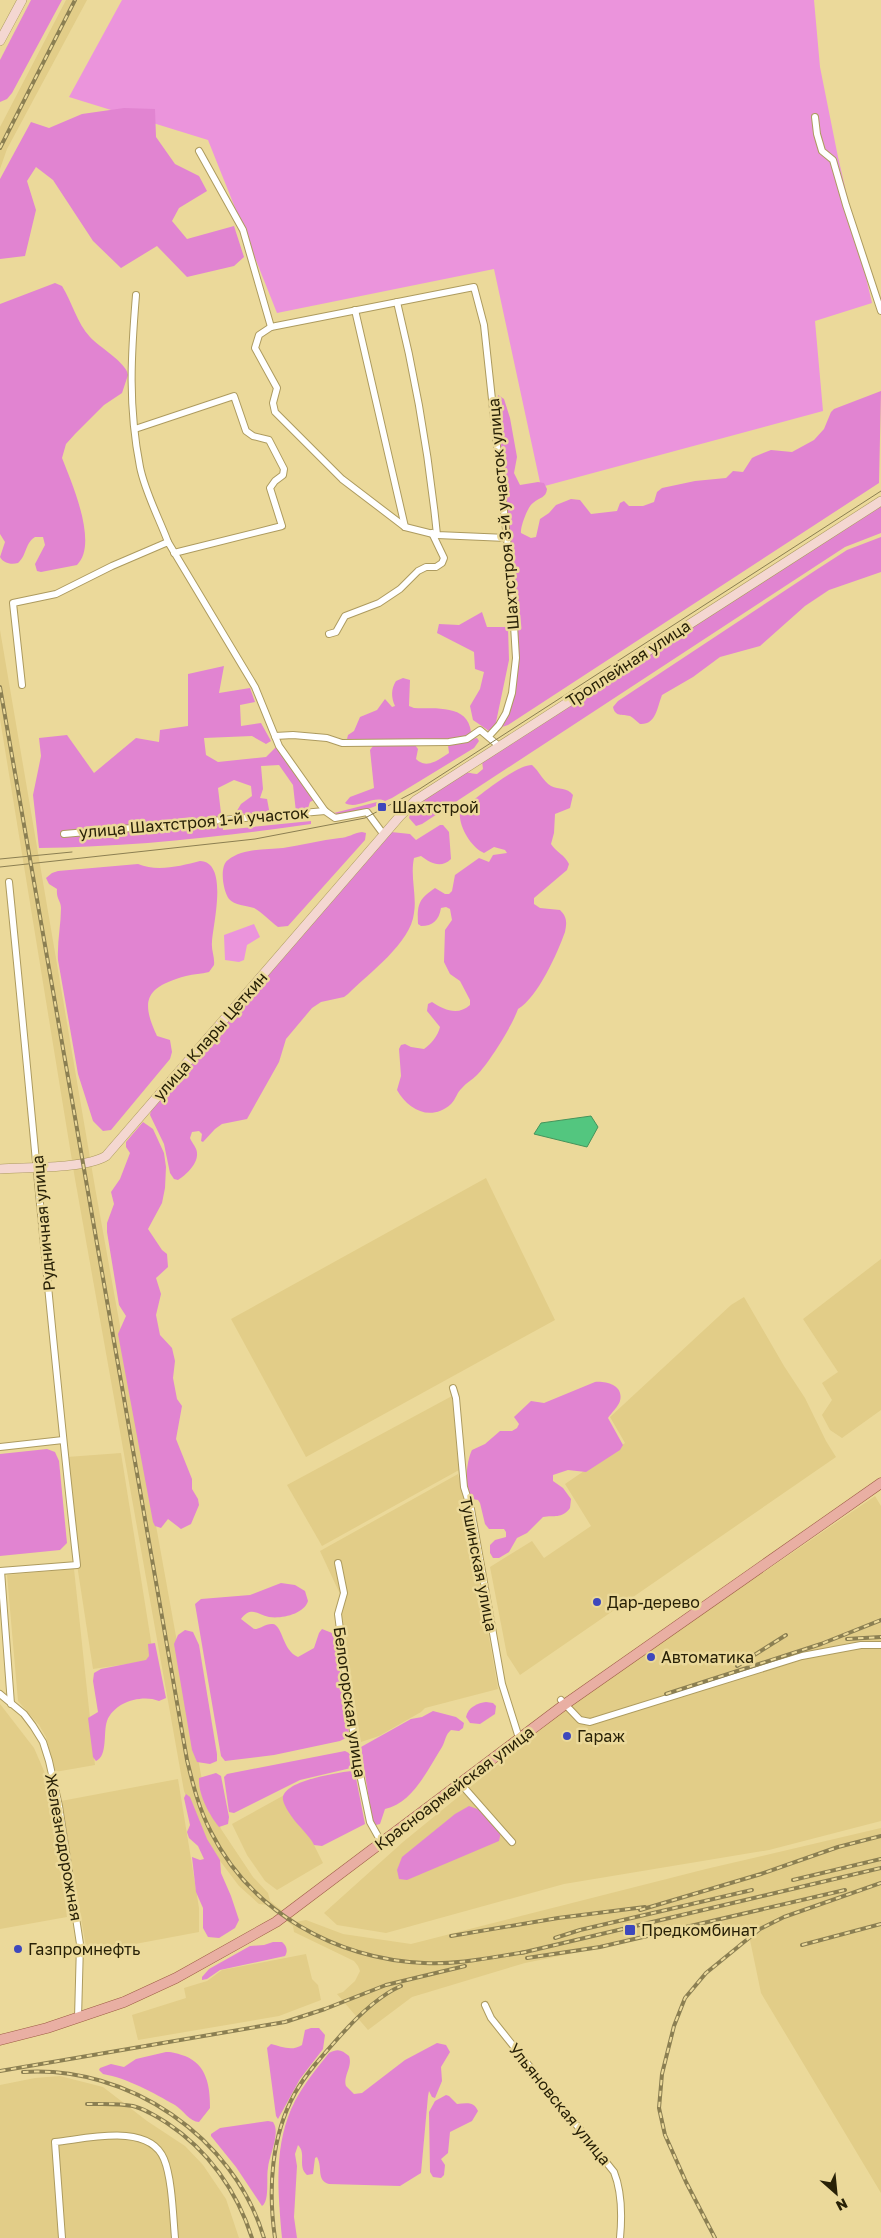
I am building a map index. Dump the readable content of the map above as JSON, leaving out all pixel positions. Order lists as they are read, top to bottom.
{
  "streets": {
    "main road": ["Красноармейская улица"],
    "street": [
      "Шахтстроя 3-й участок улица",
      "Троллейная улица",
      "улица Шахтстроя 1-й участок",
      "улица Клары Цеткин",
      "Рудничная улица",
      "Тушинская улица",
      "Белогорская улица",
      "Железнодорожная",
      "Ульяновская улица"
    ]
  },
  "crossings": [
    ["Троллейная улица", "улица Шахтстроя 1-й участок"],
    ["Троллейная улица", "улица Клары Цеткин"],
    ["улица Шахтстроя 1-й участок", "улица Клары Цеткин"],
    ["улица Клары Цеткин", "Рудничная улица"],
    ["Тушинская улица", "Красноармейская улица"],
    ["Белогорская улица", "Красноармейская улица"],
    ["Красноармейская улица", "Железнодорожная"]
  ],
  "places": {
    "transit": ["Шахтстрой", "Предкомбинат"],
    "other": [
      "Дар-дерево",
      "Автоматика",
      "Гараж",
      "Газпромнефть"
    ]
  },
  "north": "bottom right"
}
